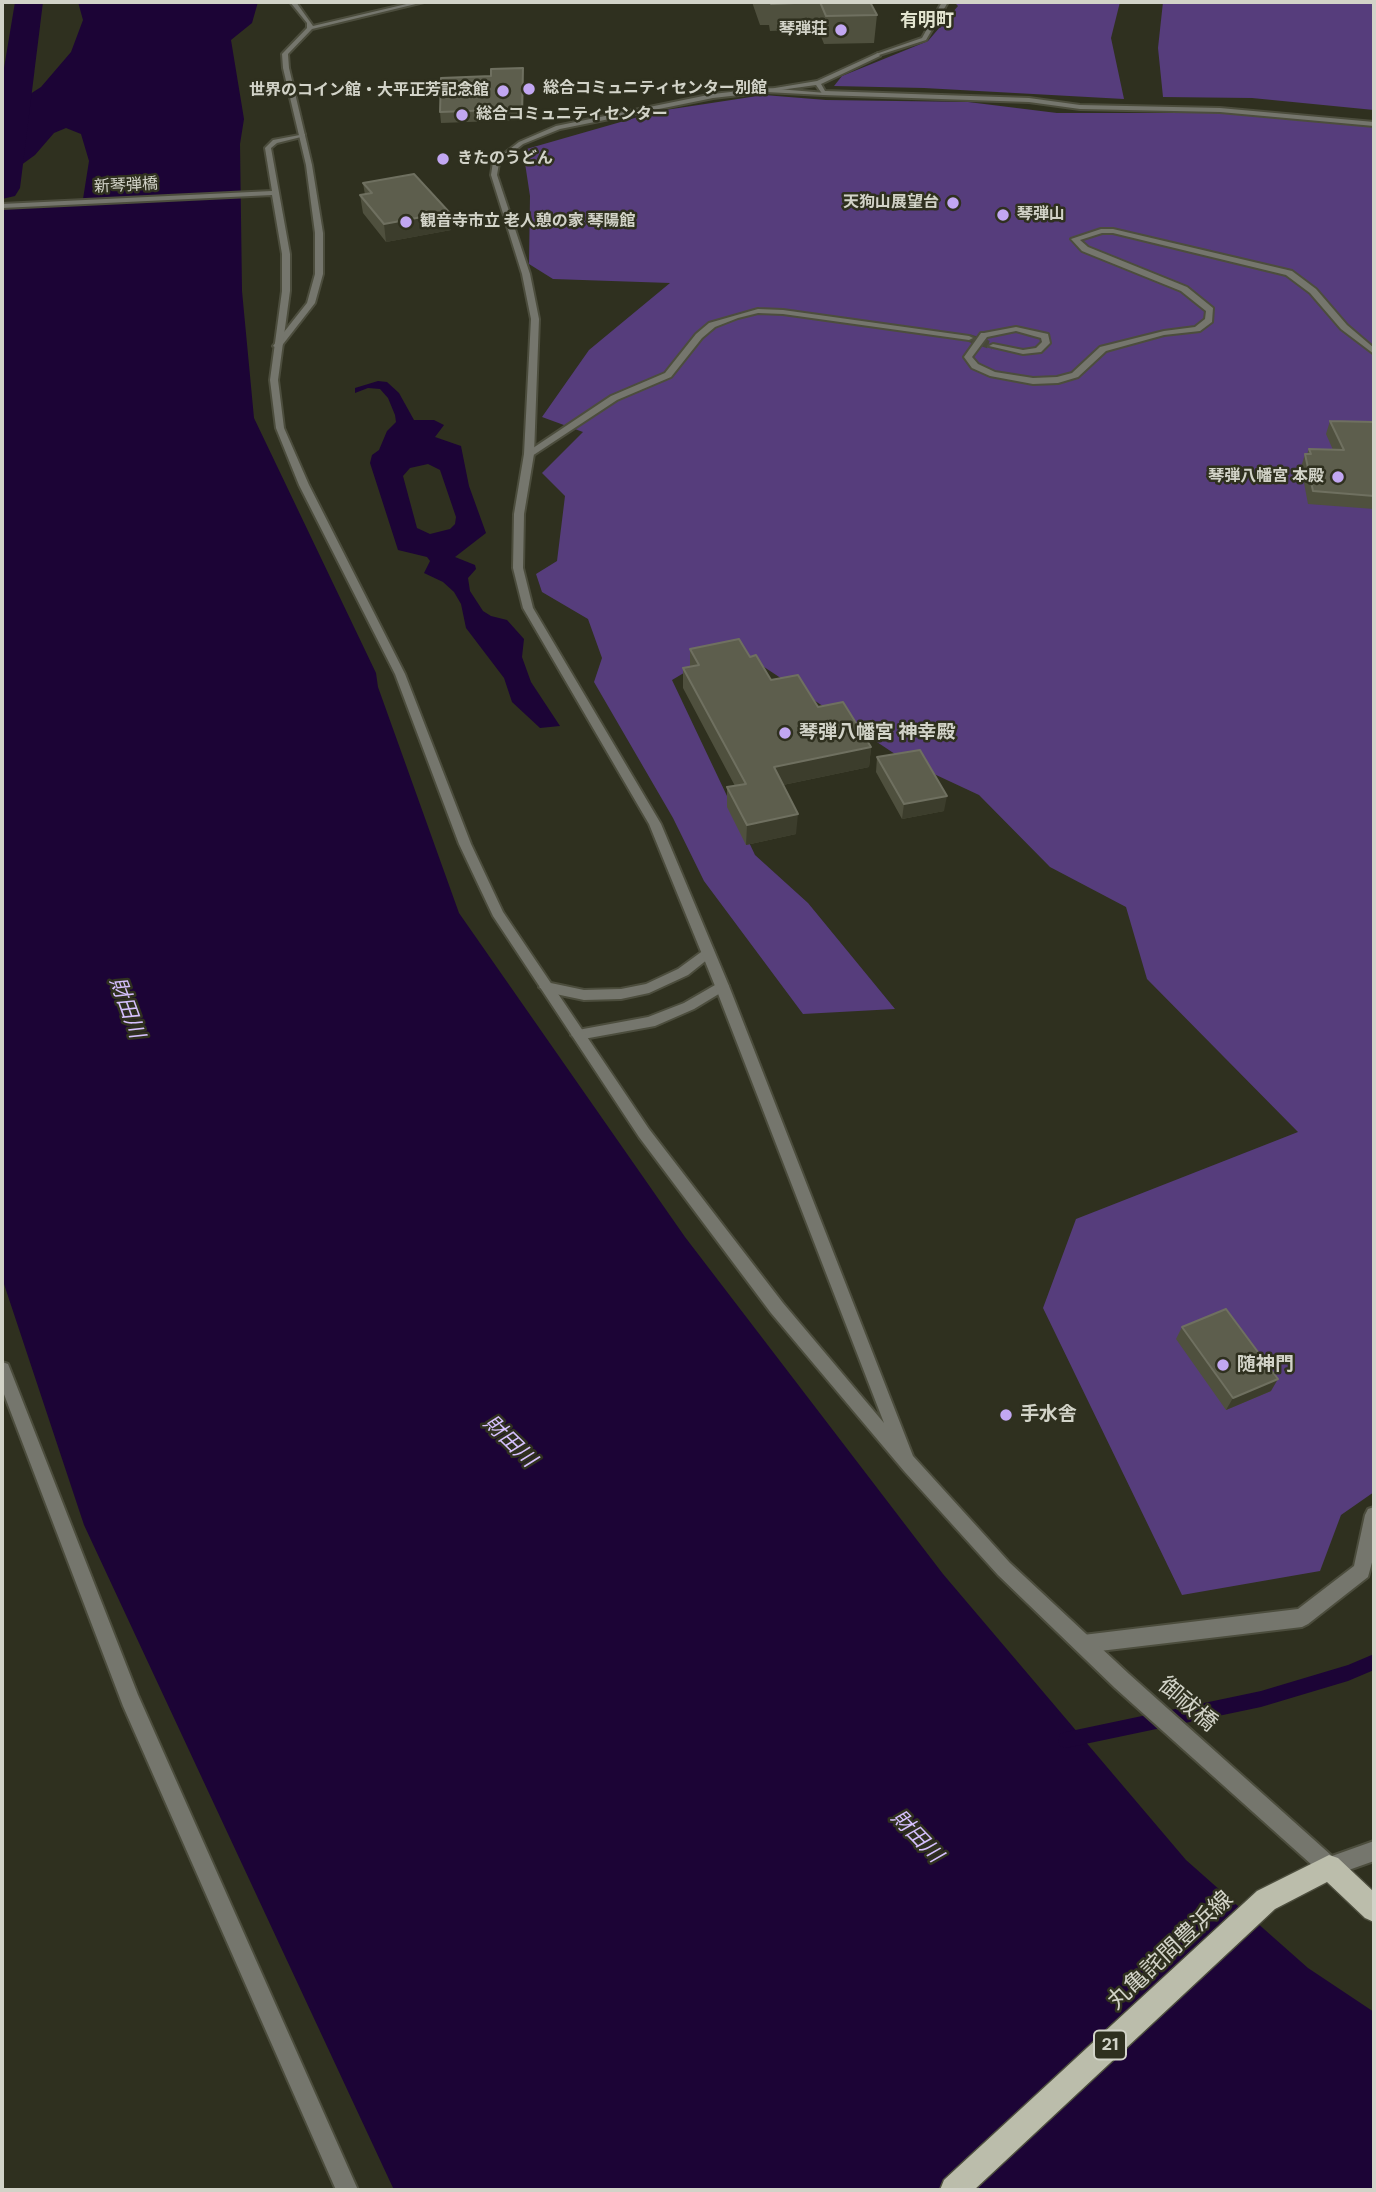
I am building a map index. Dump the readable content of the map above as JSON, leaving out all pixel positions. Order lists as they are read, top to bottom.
{
  "streets": {
    "main road": ["丸亀詫間豊浜線", "21"],
    "street": ["新琴弾橋", "御祓橋"]
  },
  "crossings": [
    ["新琴弾橋", "御祓橋"],
    ["御祓橋", "丸亀詫間豊浜線"]
  ],
  "districts": ["有明町"],
  "water": ["財田川"],
  "places": [
    "琴弾荘",
    "総合コミュニティセンター別館",
    "世界のコイン館・大平正芳記念館",
    "総合コミュニティセンター",
    "きたのうどん",
    "天狗山展望台",
    "琴弾山",
    "観音寺市立 老人憩の家 琴陽館",
    "琴弾八幡宮 本殿",
    "琴弾八幡宮 神幸殿",
    "随神門",
    "手水舎"
  ]
}
